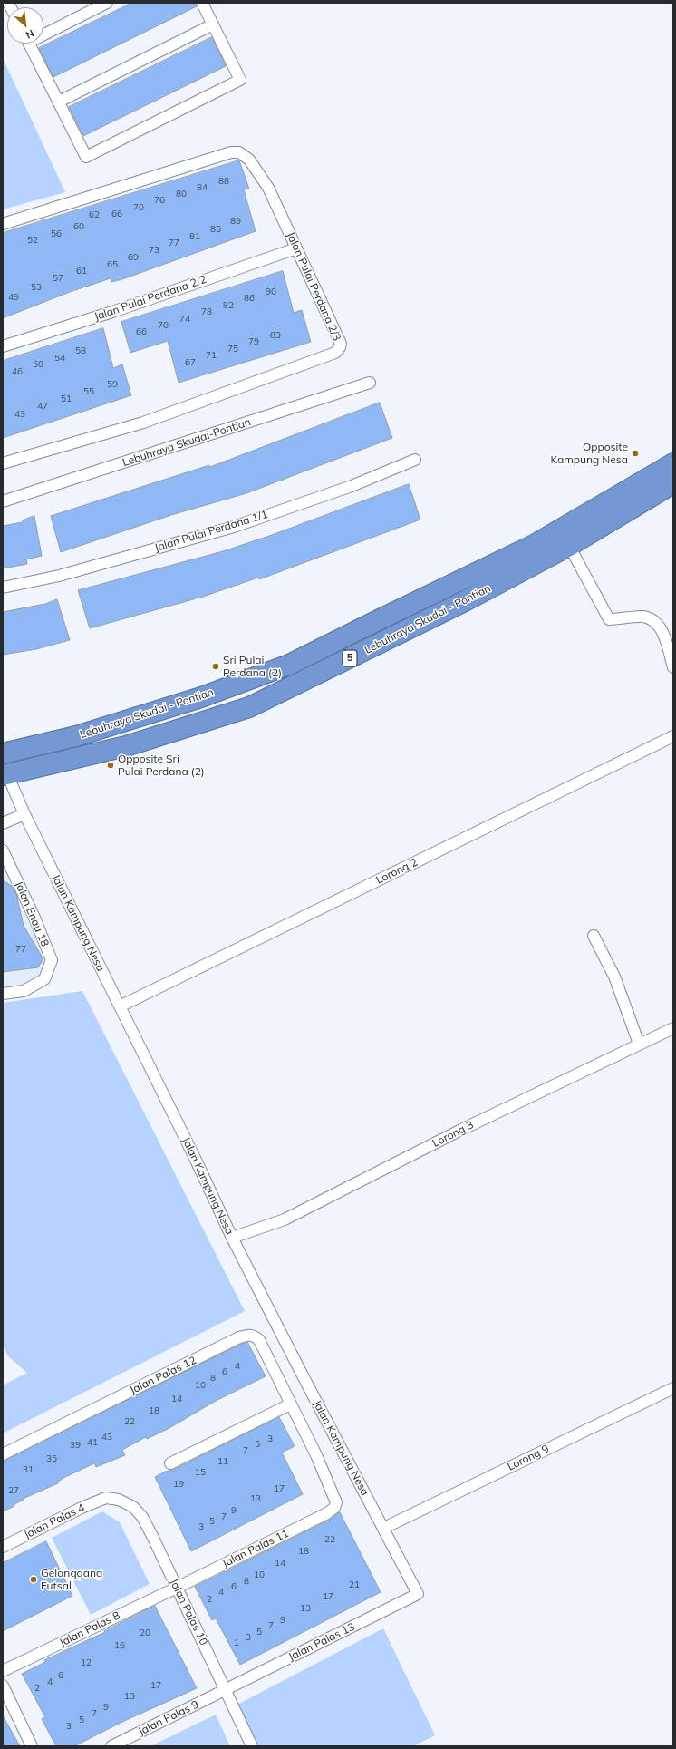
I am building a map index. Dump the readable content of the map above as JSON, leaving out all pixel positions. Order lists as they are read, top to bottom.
{
  "streets": {
    "highway": ["Lebuhraya Skudai - Pontian", "5"],
    "street": [
      "Jalan Pulai Perdana 2/3",
      "Jalan Pulai Perdana 2/2",
      "Lebuhraya Skudai-Pontian",
      "Jalan Pulai Perdana 1/1",
      "Lorong 2",
      "Jalan Enau 18",
      "Jalan Kampung Nesa",
      "Lorong 3",
      "Jalan Palas 12",
      "Lorong 9",
      "Jalan Palas 4",
      "Jalan Palas 11",
      "Jalan Palas 10",
      "Jalan Palas 8",
      "Jalan Palas 13",
      "Jalan Palas 9"
    ]
  },
  "crossings": [
    ["Jalan Pulai Perdana 2/3", "Jalan Pulai Perdana 2/2"],
    ["Lebuhraya Skudai - Pontian", "Jalan Kampung Nesa"],
    ["Lorong 2", "Jalan Kampung Nesa"],
    ["Jalan Kampung Nesa", "Lorong 3"],
    ["Jalan Kampung Nesa", "Lorong 9"],
    ["Jalan Kampung Nesa", "Jalan Palas 13"],
    ["Jalan Palas 12", "Jalan Palas 11"],
    ["Jalan Palas 4", "Jalan Palas 10"],
    ["Jalan Palas 11", "Jalan Palas 10"],
    ["Jalan Palas 11", "Jalan Palas 8"],
    ["Jalan Palas 10", "Jalan Palas 8"],
    ["Jalan Palas 10", "Jalan Palas 13"],
    ["Jalan Palas 10", "Jalan Palas 9"],
    ["Jalan Palas 13", "Jalan Palas 9"]
  ],
  "places": [
    "Opposite Kampung Nesa",
    "Sri Pulai Perdana (2)",
    "Opposite Sri Pulai Perdana (2)",
    "Gelanggang Futsal"
  ],
  "house_numbers": [
    "88",
    "84",
    "80",
    "76",
    "70",
    "66",
    "62",
    "89",
    "60",
    "85",
    "56",
    "81",
    "52",
    "77",
    "73",
    "69",
    "65",
    "61",
    "57",
    "53",
    "90",
    "49",
    "86",
    "82",
    "78",
    "74",
    "70",
    "66",
    "83",
    "79",
    "75",
    "58",
    "71",
    "54",
    "67",
    "50",
    "46",
    "59",
    "55",
    "51",
    "47",
    "43",
    "77",
    "4",
    "6",
    "8",
    "10",
    "14",
    "18",
    "22",
    "43",
    "3",
    "41",
    "5",
    "39",
    "7",
    "35",
    "11",
    "31",
    "15",
    "19",
    "17",
    "27",
    "13",
    "9",
    "7",
    "5",
    "3",
    "22",
    "18",
    "14",
    "10",
    "8",
    "21",
    "6",
    "4",
    "17",
    "2",
    "13",
    "9",
    "7",
    "5",
    "20",
    "3",
    "1",
    "16",
    "12",
    "6",
    "4",
    "17",
    "2",
    "13",
    "9",
    "7",
    "5",
    "3"
  ],
  "north": "bottom right"
}
